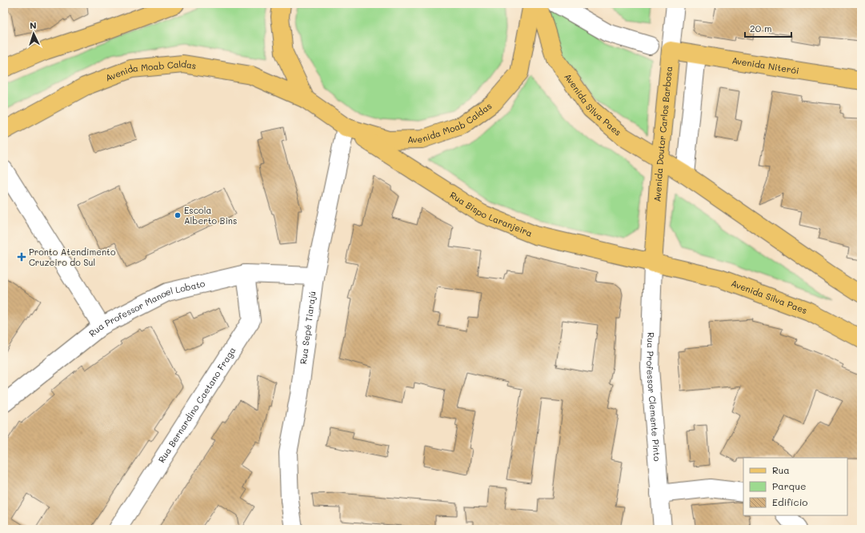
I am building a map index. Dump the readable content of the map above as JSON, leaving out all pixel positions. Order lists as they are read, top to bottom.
{
  "streets": {
    "main road": [
      "Avenida Niterói",
      "Avenida Moab Caldas",
      "Avenida Silva Paes",
      "Avenida Doutor Carlos Barbosa",
      "Rua Bispo Laranjeira"
    ],
    "street": [
      "Rua Professor Manoel Lobato",
      "Rua Sepé Tiarajú",
      "Rua Professor Clemente Pinto",
      "Rua Bernardino Caetano Fraga"
    ]
  },
  "crossings": [
    ["Avenida Niterói", "Avenida Doutor Carlos Barbosa"],
    ["Avenida Moab Caldas", "Rua Bispo Laranjeira"],
    ["Avenida Moab Caldas", "Rua Sepé Tiarajú"],
    ["Avenida Silva Paes", "Avenida Doutor Carlos Barbosa"],
    ["Avenida Silva Paes", "Rua Bispo Laranjeira"],
    ["Avenida Silva Paes", "Rua Professor Clemente Pinto"],
    ["Avenida Doutor Carlos Barbosa", "Rua Bispo Laranjeira"],
    ["Avenida Doutor Carlos Barbosa", "Rua Professor Clemente Pinto"],
    ["Rua Bispo Laranjeira", "Rua Sepé Tiarajú"],
    ["Rua Bispo Laranjeira", "Rua Professor Clemente Pinto"],
    ["Rua Professor Manoel Lobato", "Rua Sepé Tiarajú"],
    ["Rua Professor Manoel Lobato", "Rua Bernardino Caetano Fraga"]
  ],
  "places": {
    "other": ["Escola Alberto Bins"],
    "health": ["Pronto Atendimento Cruzeiro do Sul"]
  },
  "legend": ["Rua", "Parque", "Edifício"],
  "scale_bar": "20 m",
  "north": "top"
}
